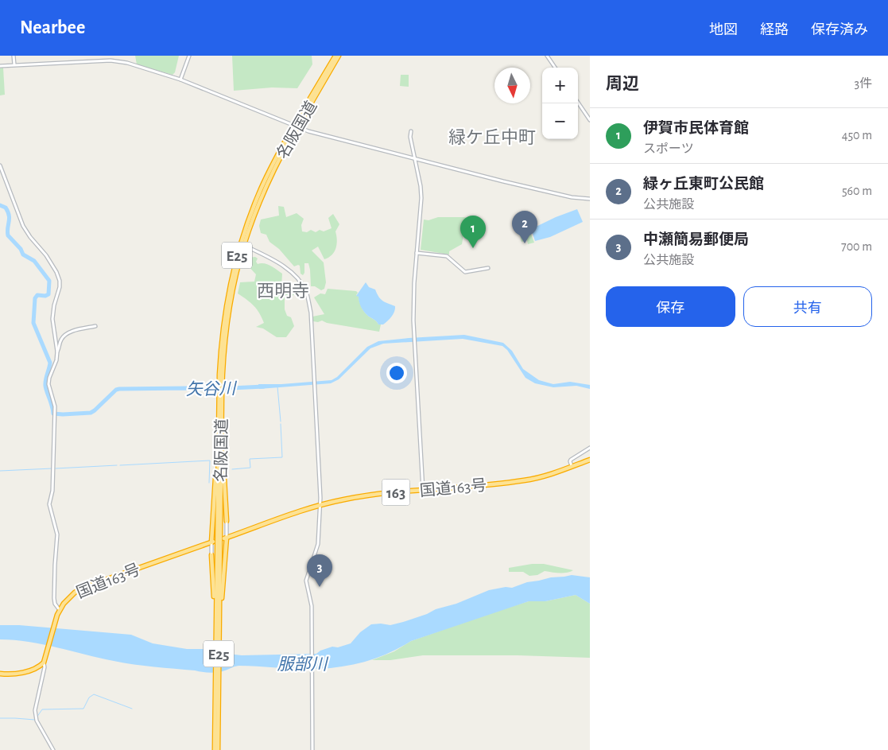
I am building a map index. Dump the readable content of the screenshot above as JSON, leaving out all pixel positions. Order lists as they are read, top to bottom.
{
  "streets": {
    "highway": [
      "名阪国道",
      "E25",
      "国道163号",
      "163"
    ]
  },
  "districts": ["緑ケ丘中町", "西明寺"],
  "water": ["矢谷川", "服部川"],
  "north": "bottom",
  "page": {
    "header": "Nearbee",
    "nav": ["地図", "経路", "保存済み"],
    "heading": ["周辺", "3件"],
    "map_buttons": ["+", "−"],
    "list": [
      {
        "mark": "1",
        "name": "伊賀市民体育館",
        "note": "スポーツ",
        "value": "450 m"
      },
      {
        "mark": "2",
        "name": "緑ヶ丘東町公民館",
        "note": "公共施設",
        "value": "560 m"
      },
      {
        "mark": "3",
        "name": "中瀬簡易郵便局",
        "note": "公共施設",
        "value": "700 m"
      }
    ],
    "pins": ["2", "1", "3"],
    "buttons": ["保存", "共有"]
  }
}
